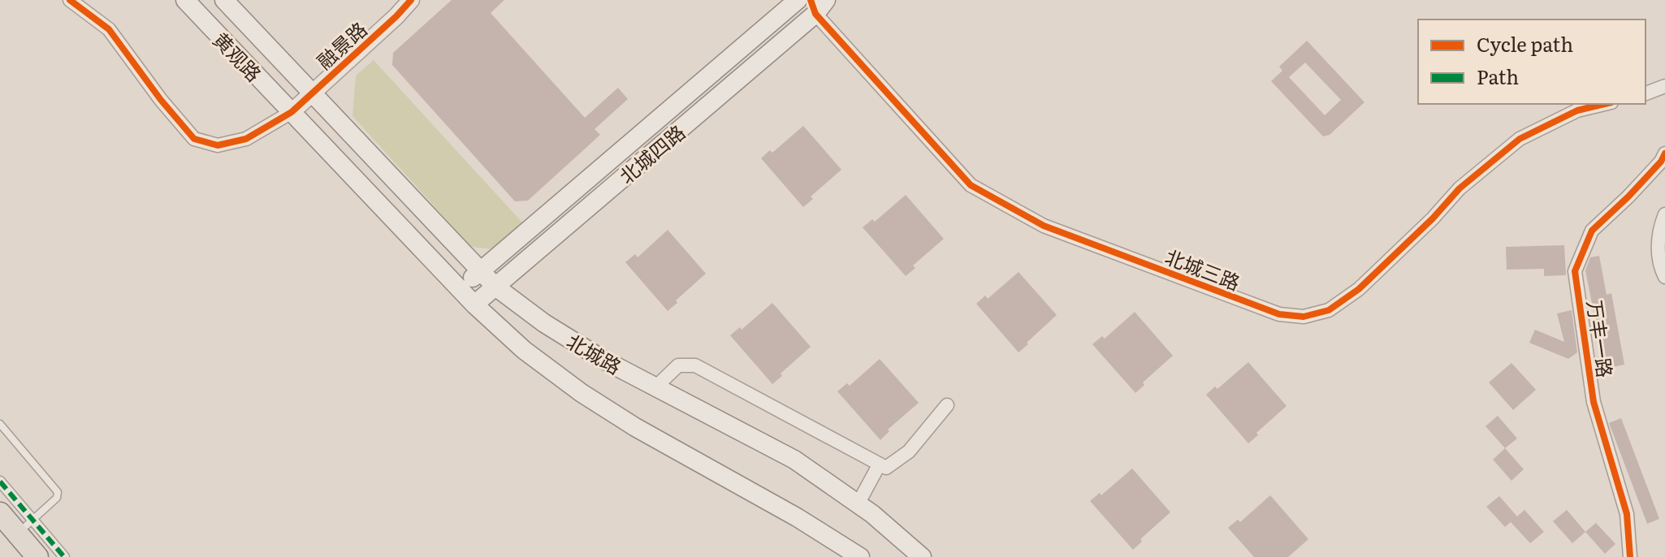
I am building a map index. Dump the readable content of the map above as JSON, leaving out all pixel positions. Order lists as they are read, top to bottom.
{
  "streets": {
    "main road": ["黄观路", "北城四路", "北城路"],
    "street": ["融景路", "北城三路", "万丰一路"]
  },
  "crossings": [
    ["融景路", "黄观路"],
    ["融景路", "北城路"],
    ["黄观路", "北城路"],
    ["北城四路", "北城三路"],
    ["北城四路", "北城路"]
  ],
  "legend": ["Cycle path", "Path"]
}
